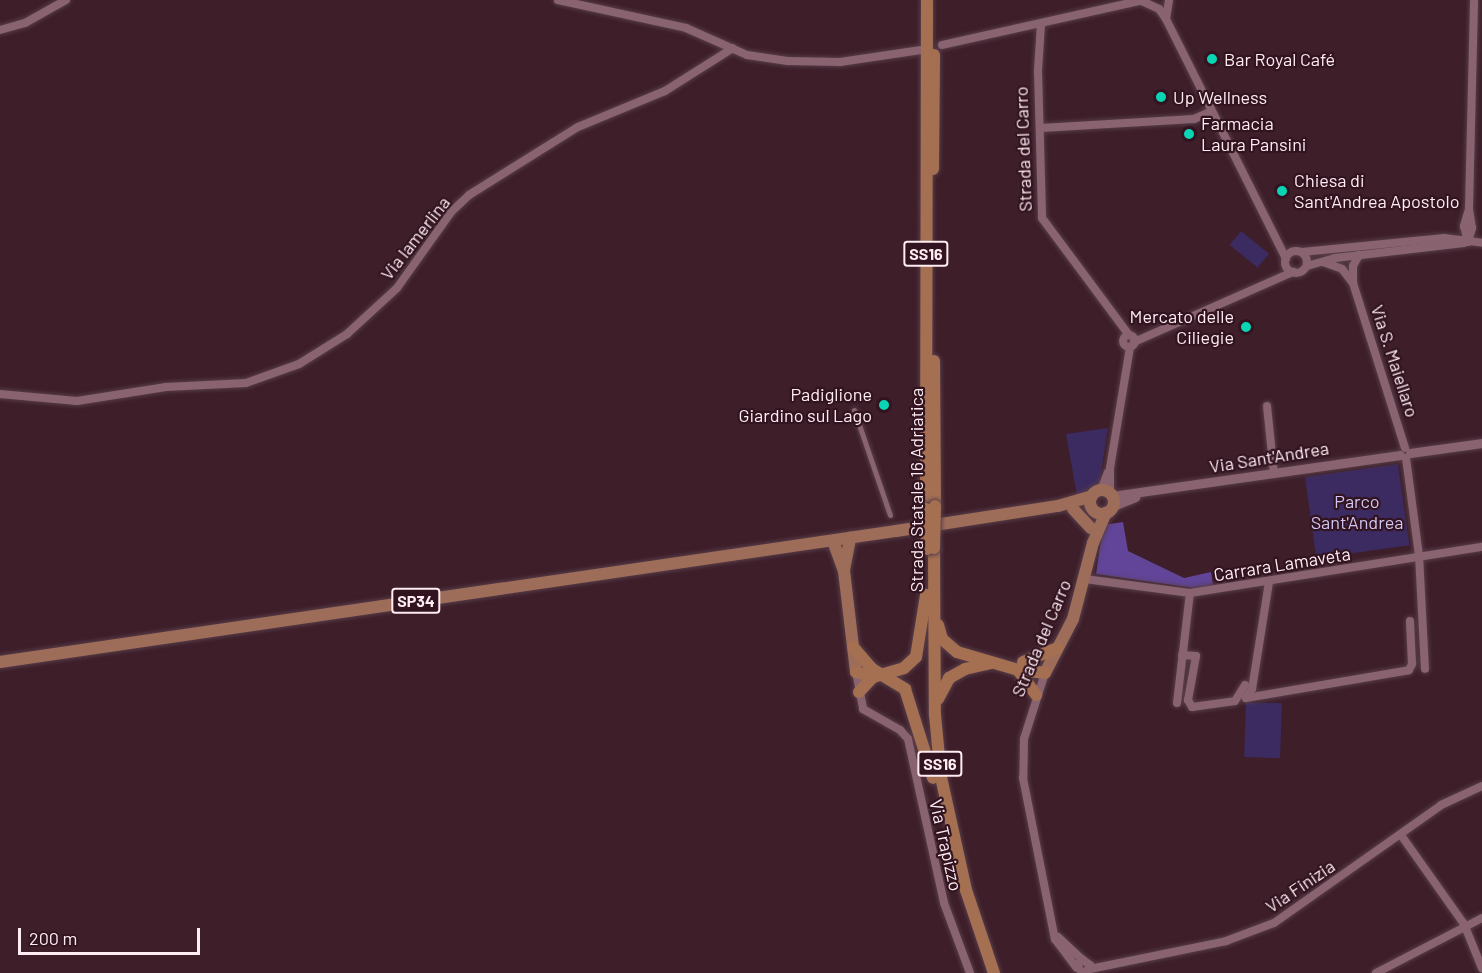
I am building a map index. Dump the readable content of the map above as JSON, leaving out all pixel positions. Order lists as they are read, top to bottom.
{
  "streets": {
    "highway": ["SS16", "Strada Statale 16 Adriatica"],
    "main road": ["Strada del Carro", "Via Sant'Andrea", "SP34"],
    "street": [
      "Via lamerlina",
      "Via S. Maiellaro",
      "Carrara Lamaveta",
      "Via Trapizzo",
      "Via Finizia"
    ]
  },
  "crossings": [
    ["Strada del Carro", "Via Sant'Andrea"],
    ["Strada del Carro", "Carrara Lamaveta"],
    ["Strada del Carro", "Via Finizia"],
    ["Via S. Maiellaro", "Via Sant'Andrea"],
    ["Via S. Maiellaro", "Carrara Lamaveta"],
    ["Via Sant'Andrea", "SP34"]
  ],
  "parks": ["Parco Sant'Andrea"],
  "places": [
    "Bar Royal Café",
    "Up Wellness",
    "Farmacia Laura Pansini",
    "Chiesa di Sant'Andrea Apostolo",
    "Mercato delle Ciliegie",
    "Padiglione Giardino sul Lago"
  ],
  "scale_bar": "200 m"
}
